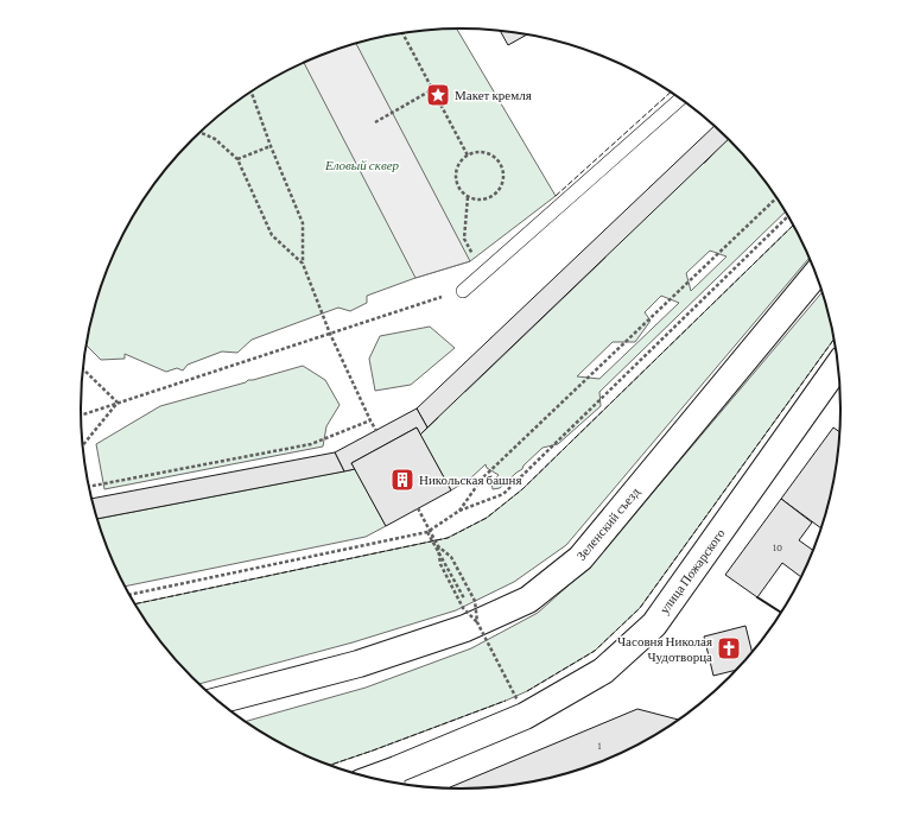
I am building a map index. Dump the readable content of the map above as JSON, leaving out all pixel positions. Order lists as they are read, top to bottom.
{
  "streets": {
    "main road": ["Зеленский съезд", "улица Пожарского"]
  },
  "parks": ["Еловый сквер"],
  "places": {
    "place": ["Макет кремля"],
    "building": ["Никольская башня"],
    "church": ["Часовня Николая Чудотворца"]
  },
  "house_numbers": ["10", "1"]
}
